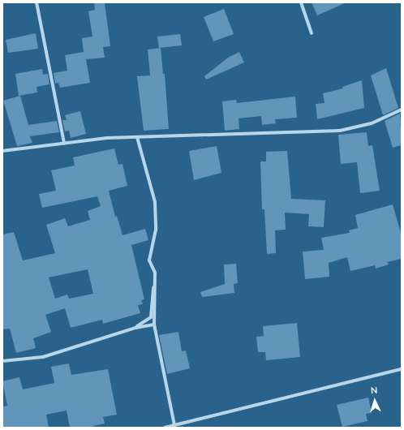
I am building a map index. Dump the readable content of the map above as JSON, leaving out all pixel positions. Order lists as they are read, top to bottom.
{
  "north": "top"
}
